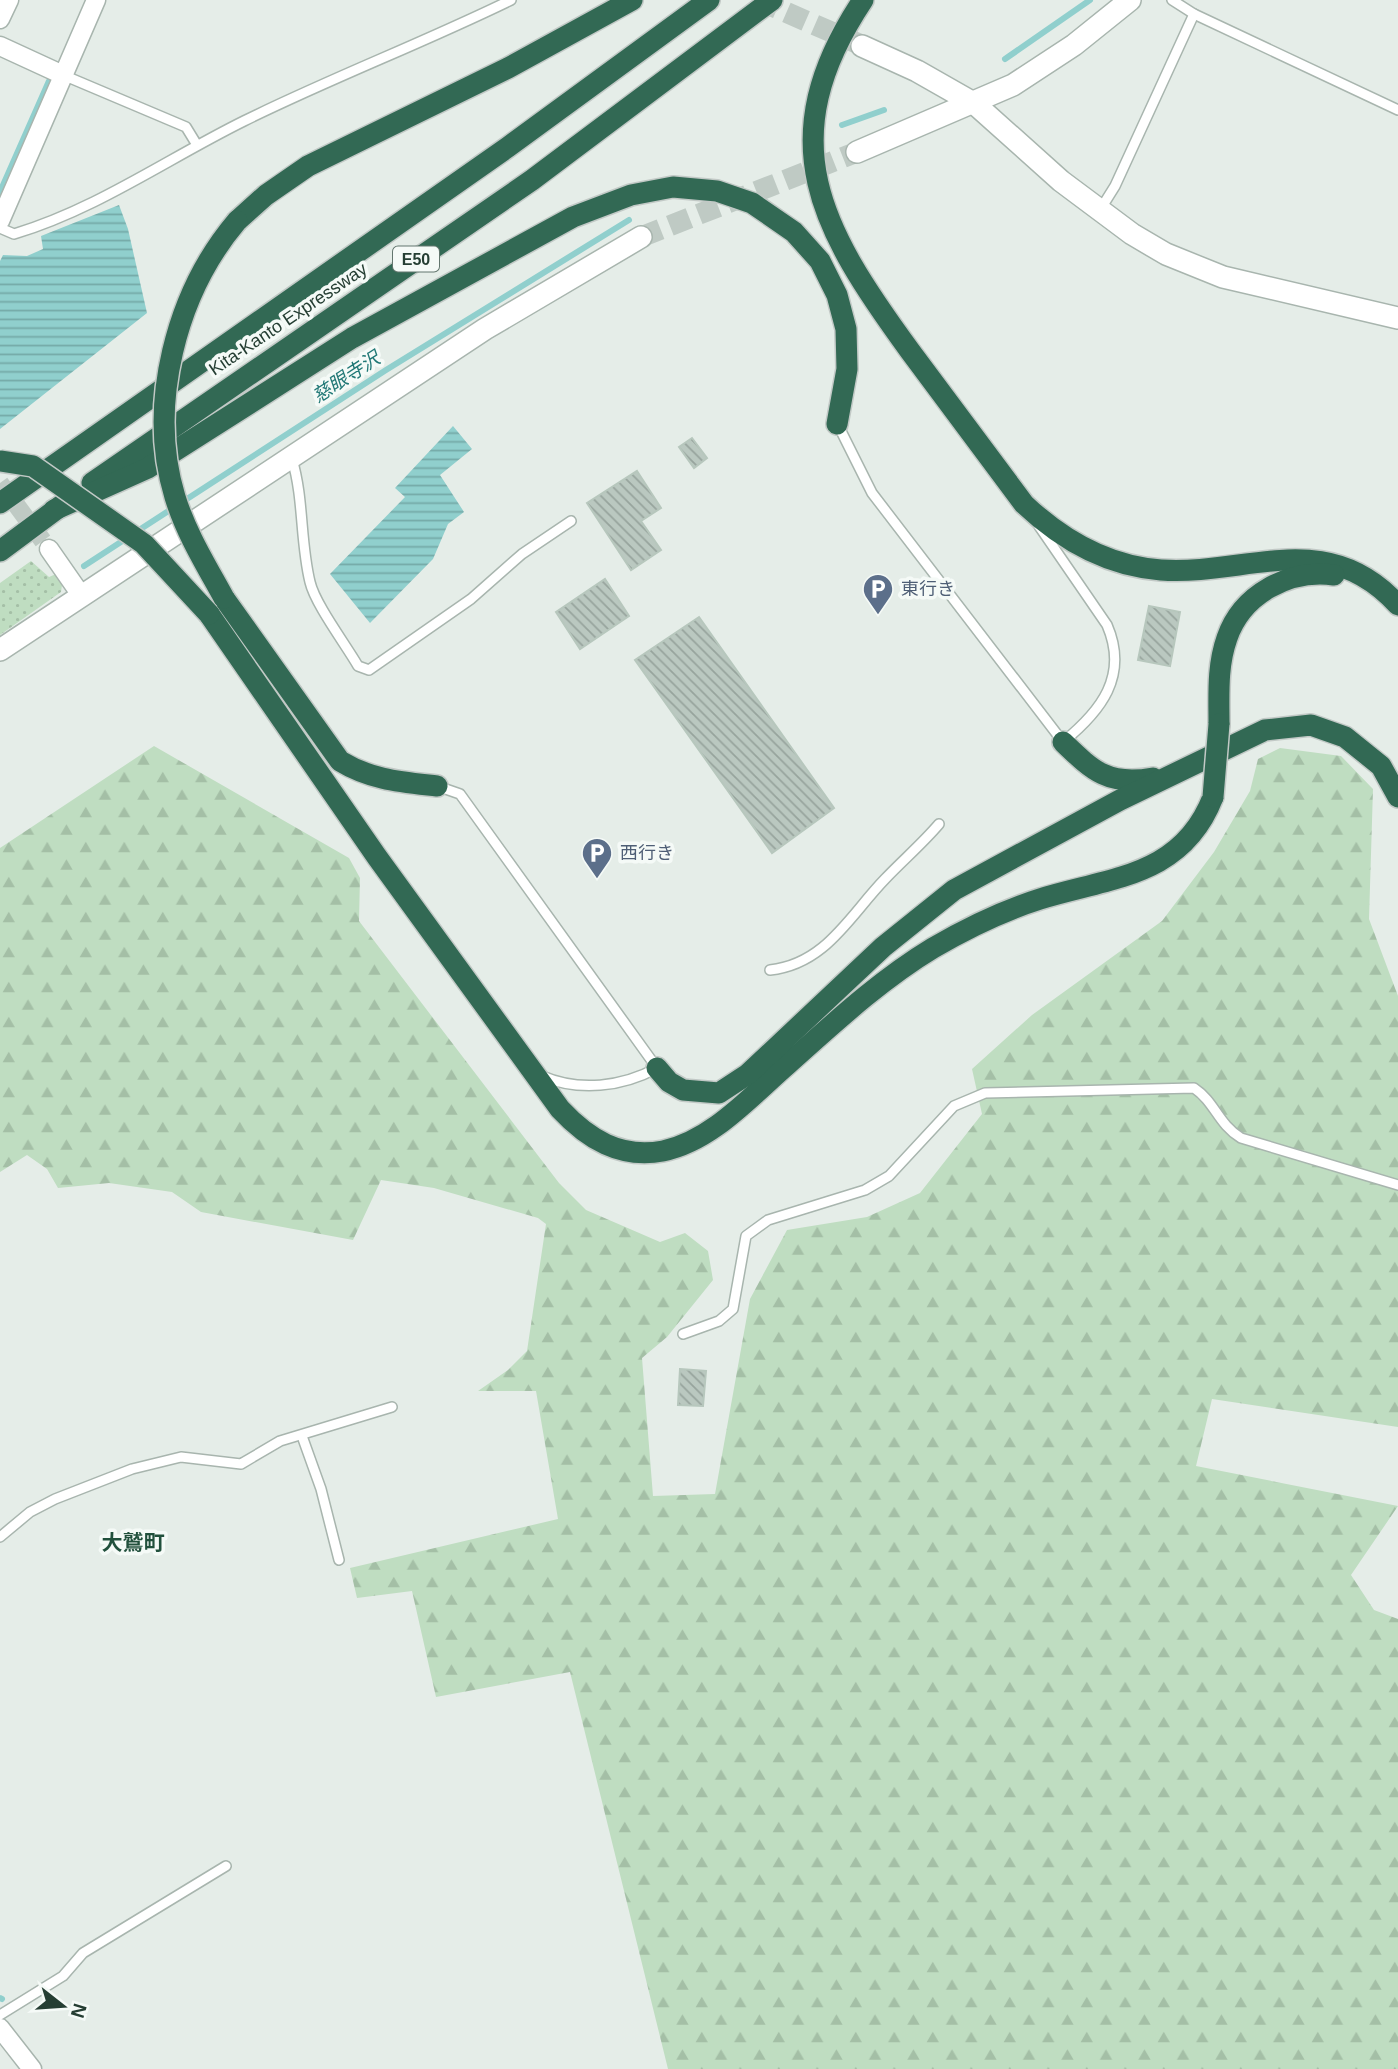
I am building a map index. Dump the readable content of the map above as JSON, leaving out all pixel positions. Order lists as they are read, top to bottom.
{
  "streets": {
    "highway": ["E50", "Kita-Kanto Expressway"]
  },
  "districts": ["大鷲町"],
  "water": ["慈眼寺沢"],
  "places": {
    "parking": ["東行き", "西行き"]
  },
  "north": "right"
}
